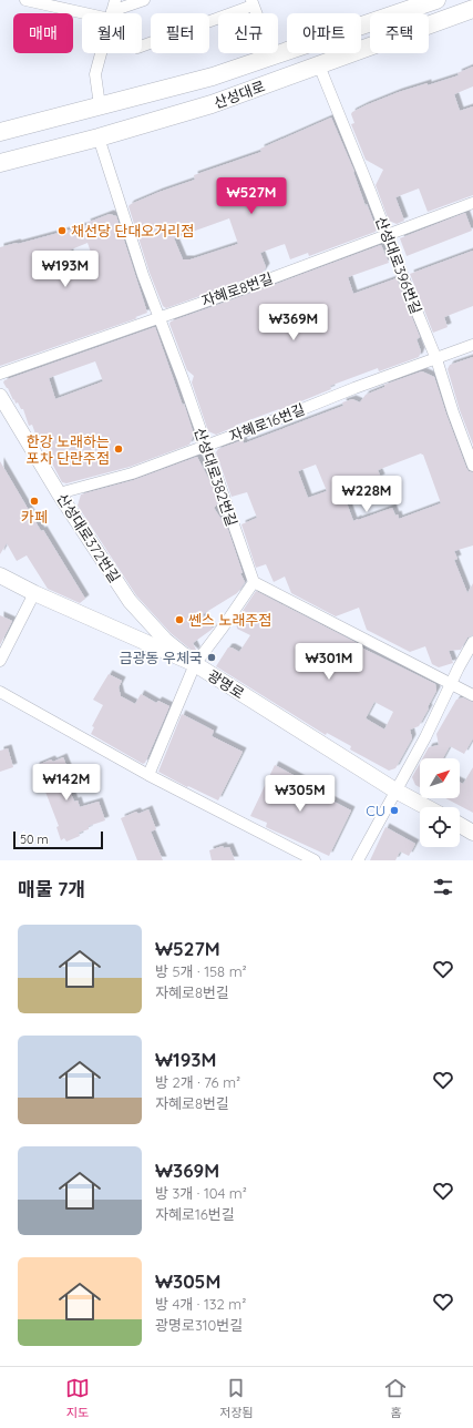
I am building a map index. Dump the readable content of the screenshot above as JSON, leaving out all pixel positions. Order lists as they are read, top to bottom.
{
  "streets": {
    "main road": ["산성대로", "광명로"],
    "street": [
      "산성대로396번길",
      "자혜로8번길",
      "자혜로16번길",
      "산성대로382번길",
      "산성대로372번길"
    ]
  },
  "crossings": [
    ["산성대로", "산성대로396번길"],
    ["산성대로", "산성대로382번길"],
    ["산성대로396번길", "자혜로8번길"],
    ["산성대로396번길", "자혜로16번길"],
    ["자혜로8번길", "산성대로382번길"],
    ["자혜로16번길", "산성대로382번길"],
    ["자혜로16번길", "산성대로372번길"],
    ["산성대로372번길", "광명로"]
  ],
  "places": [
    "채선당 단대오거리점",
    "한강 노래하는 포차 단란주점",
    "카페",
    "쎈스 노래주점",
    "금광동 우체국",
    "CU"
  ],
  "scale_bar": "50 m",
  "north": "top right",
  "page": {
    "chip": [
      "매매",
      "월세",
      "필터",
      "신규",
      "아파트",
      "주택"
    ],
    "price": [
      "₩527M",
      "₩193M",
      "₩369M",
      "₩228M",
      "₩301M",
      "₩142M",
      "₩305M"
    ],
    "scale": "50 m",
    "heading": "매물 7개",
    "list": [
      {
        "name": "₩527M",
        "note": "방 5개 · 158 m² · 자혜로8번길"
      },
      {
        "name": "₩193M",
        "note": "방 2개 · 76 m² · 자혜로8번길"
      },
      {
        "name": "₩369M",
        "note": "방 3개 · 104 m² · 자혜로16번길"
      },
      {
        "name": "₩305M",
        "note": "방 4개 · 132 m² · 광명로310번길"
      }
    ],
    "tabs": ["지도", "저장됨", "홈"]
  }
}
